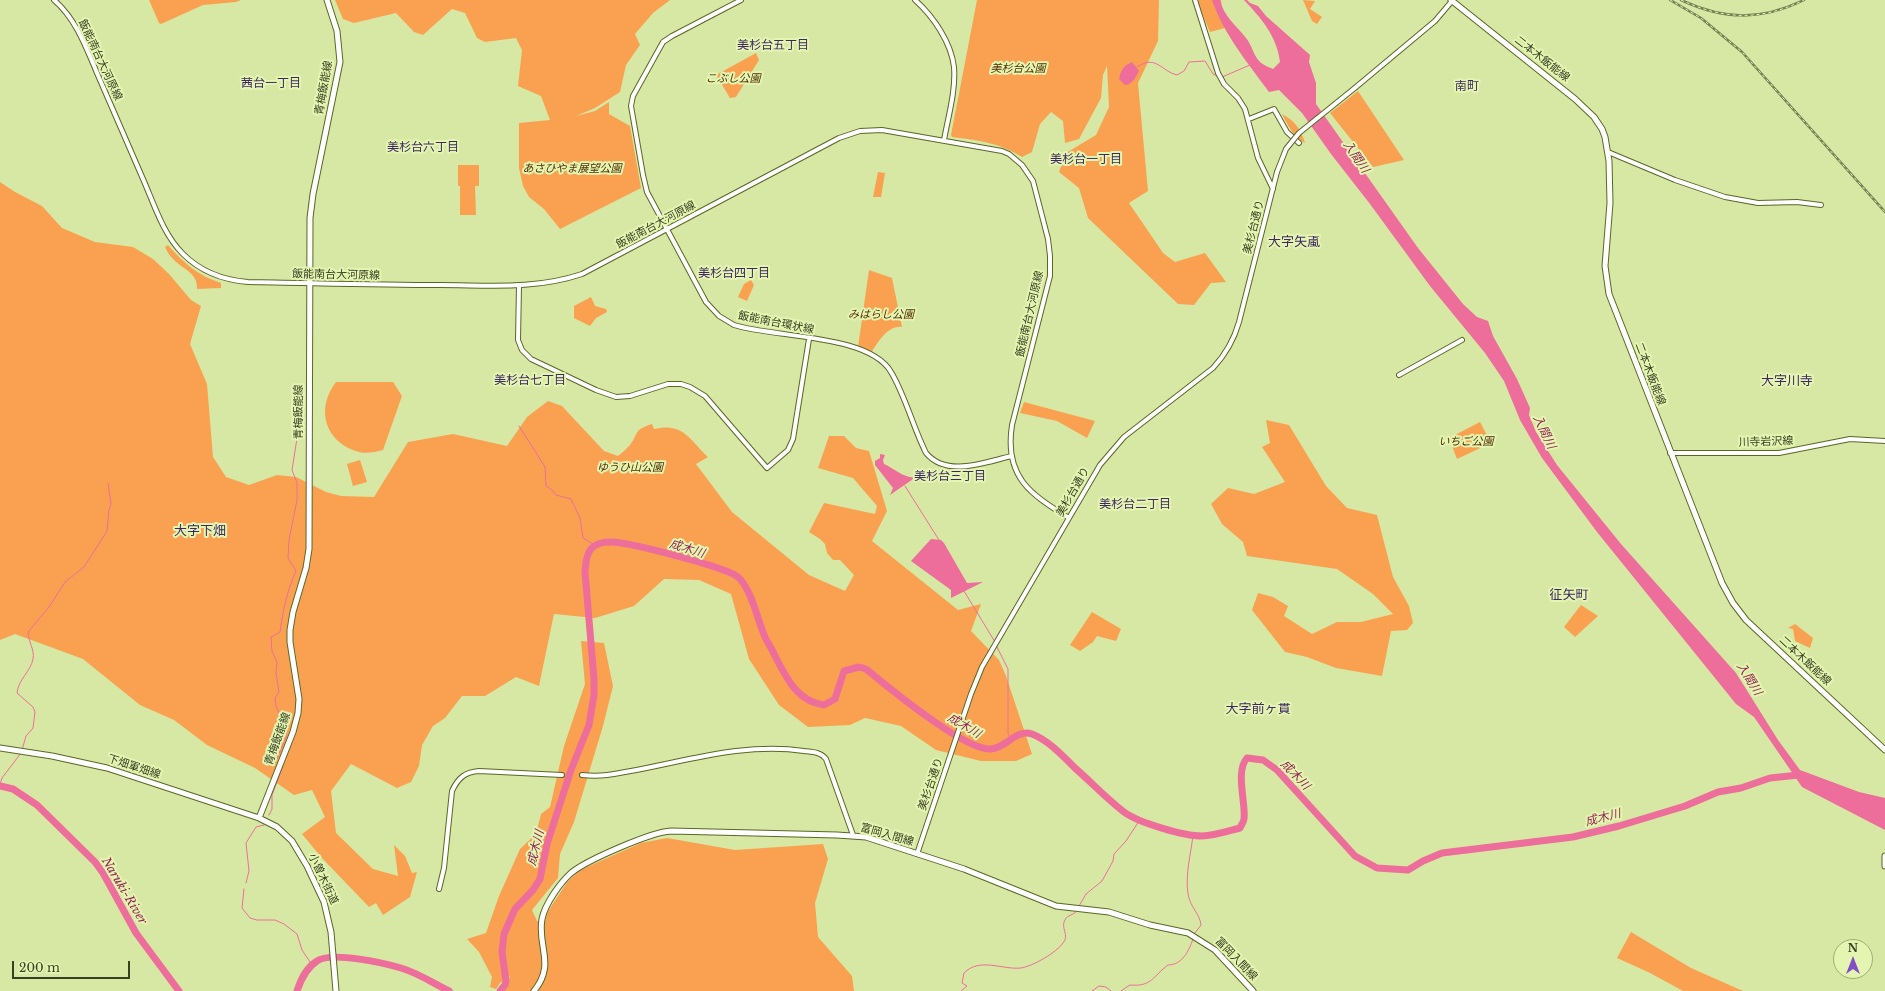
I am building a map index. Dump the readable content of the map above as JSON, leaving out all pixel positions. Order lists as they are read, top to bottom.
{
  "streets": {
    "main road": [
      "二本木飯能線",
      "青梅飯能線",
      "下畑軍畑線",
      "富岡入間線",
      "小曽木街道"
    ],
    "street": [
      "飯能南台大河原線",
      "美杉台通り",
      "飯能南台環状線",
      "川寺岩沢線"
    ]
  },
  "crossings": [
    ["二本木飯能線", "美杉台通り"],
    ["二本木飯能線", "川寺岩沢線"],
    ["飯能南台大河原線", "青梅飯能線"],
    ["飯能南台大河原線", "美杉台通り"],
    ["飯能南台大河原線", "飯能南台環状線"],
    ["青梅飯能線", "下畑軍畑線"],
    ["青梅飯能線", "小曽木街道"],
    ["美杉台通り", "富岡入間線"],
    ["下畑軍畑線", "小曽木街道"]
  ],
  "districts": [
    "美杉台五丁目",
    "茜台一丁目",
    "南町",
    "美杉台六丁目",
    "美杉台一丁目",
    "大字矢颪",
    "美杉台四丁目",
    "美杉台七丁目",
    "大字川寺",
    "美杉台三丁目",
    "美杉台二丁目",
    "大字下畑",
    "征矢町",
    "大字前ヶ貫"
  ],
  "water": ["入間川", "成木川", "Naruki-River"],
  "parks": [
    "美杉台公園",
    "こぶし公園",
    "あさひやま展望公園",
    "みはらし公園",
    "いちご公園",
    "ゆうひ山公園"
  ],
  "scale_bar": "200 m",
  "north": "top"
}
